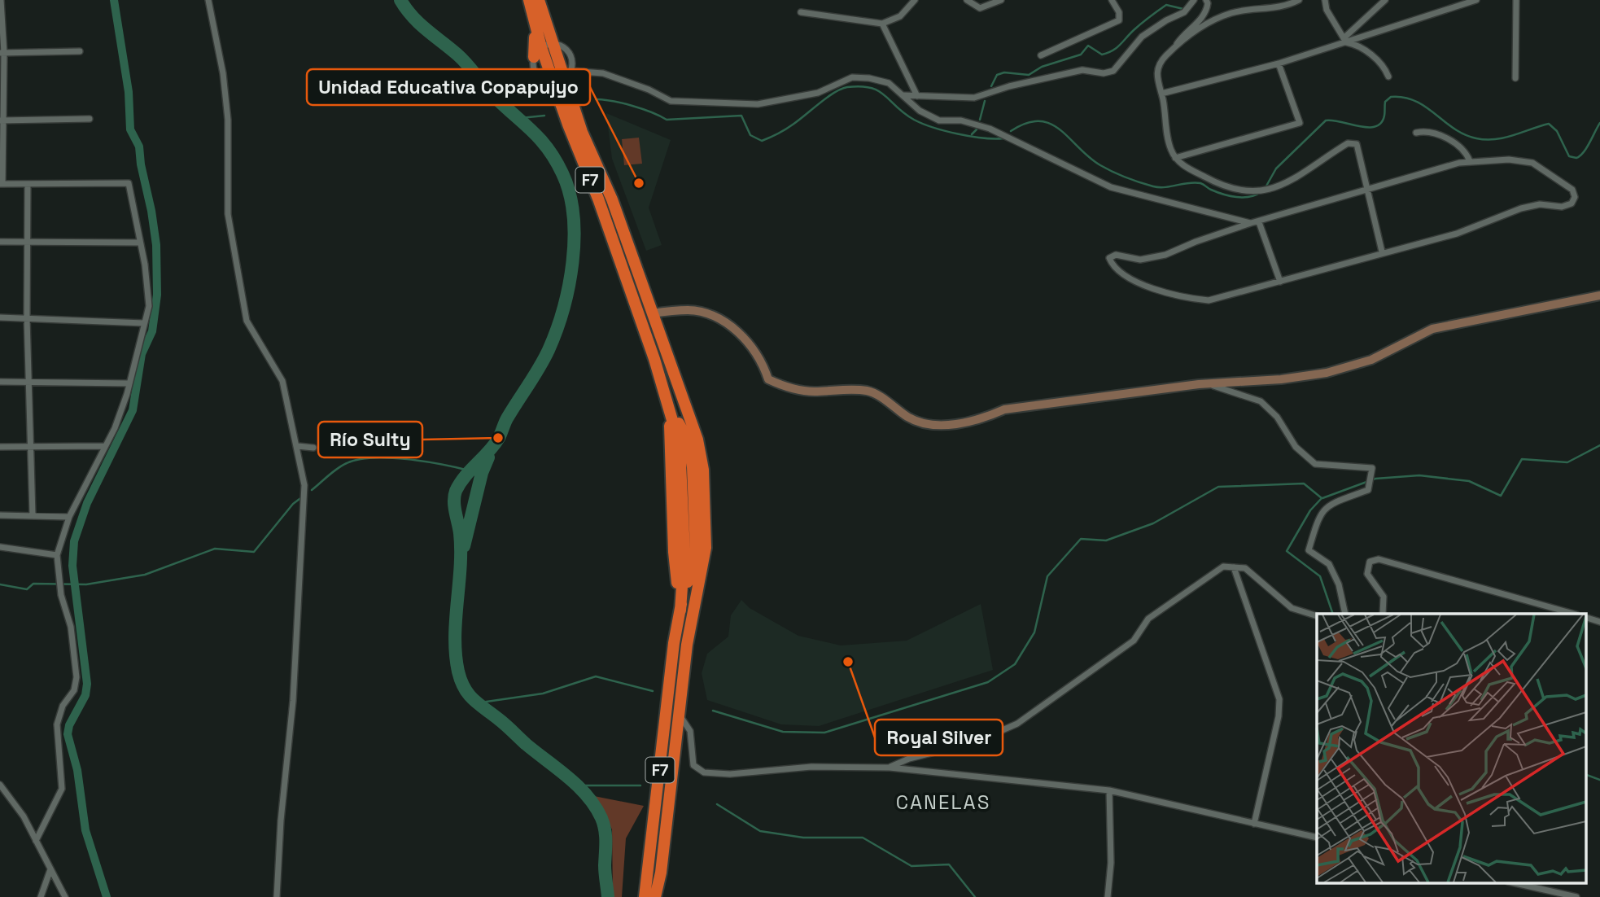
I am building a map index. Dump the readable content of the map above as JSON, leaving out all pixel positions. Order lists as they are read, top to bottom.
{
  "streets": {
    "highway": ["F7"]
  },
  "districts": ["CANELAS"],
  "places": ["Unidad Educativa Copapujyo", "Río Sulty", "Royal Silver"]
}
